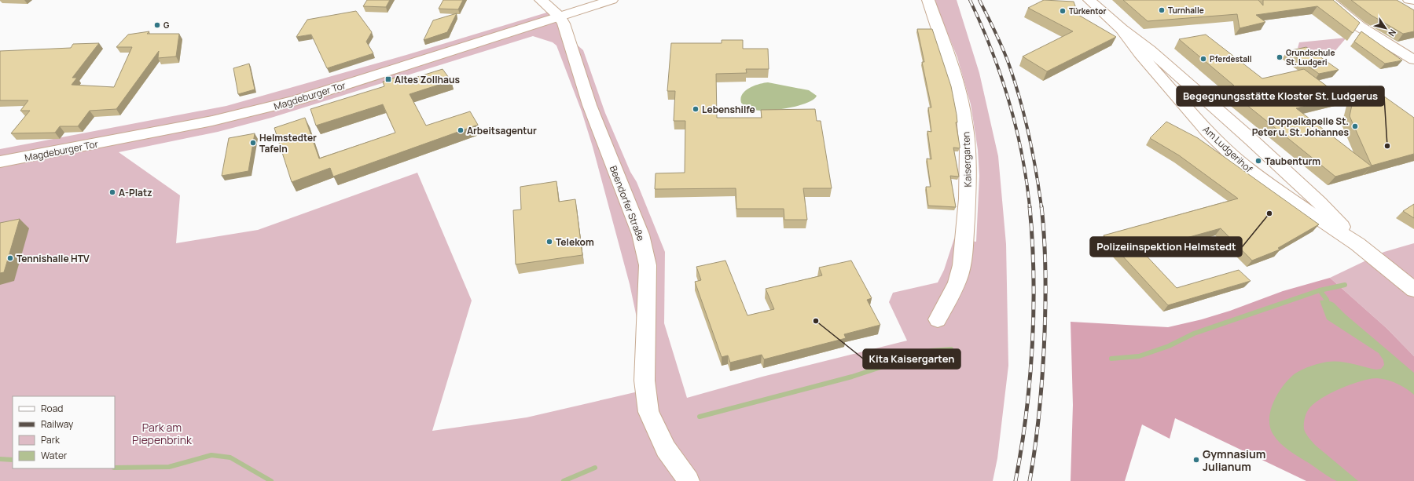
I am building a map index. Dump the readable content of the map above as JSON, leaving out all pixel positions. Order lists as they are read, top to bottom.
{
  "streets": {
    "main road": [
      "Magdeburger Tor",
      "Am Ludgerihof",
      "Kaisergarten",
      "Beendorfer Straße"
    ]
  },
  "crossings": [
    ["Magdeburger Tor", "Beendorfer Straße"]
  ],
  "parks": ["Park am Piepenbrink"],
  "places": {
    "other": [
      "Turnhalle",
      "Türkentor",
      "G",
      "Grundschule St. Ludgeri",
      "Pferdestall",
      "Lebenshilfe",
      "Doppelkapelle St. Peter u. St. Johannes",
      "Arbeitsagentur",
      "Helmstedter Tafeln",
      "Begegnungsstätte Kloster St. Ludgerus",
      "Taubenturm",
      "A-Platz",
      "Polizeiinspektion Helmstedt",
      "Telekom",
      "Tennishalle HTV",
      "Kita Kaisergarten",
      "Gymnasium Julianum"
    ],
    "transit": ["Altes Zollhaus"]
  },
  "legend": [
    "Road",
    "Railway",
    "Park",
    "Water"
  ],
  "north": "bottom right"
}
